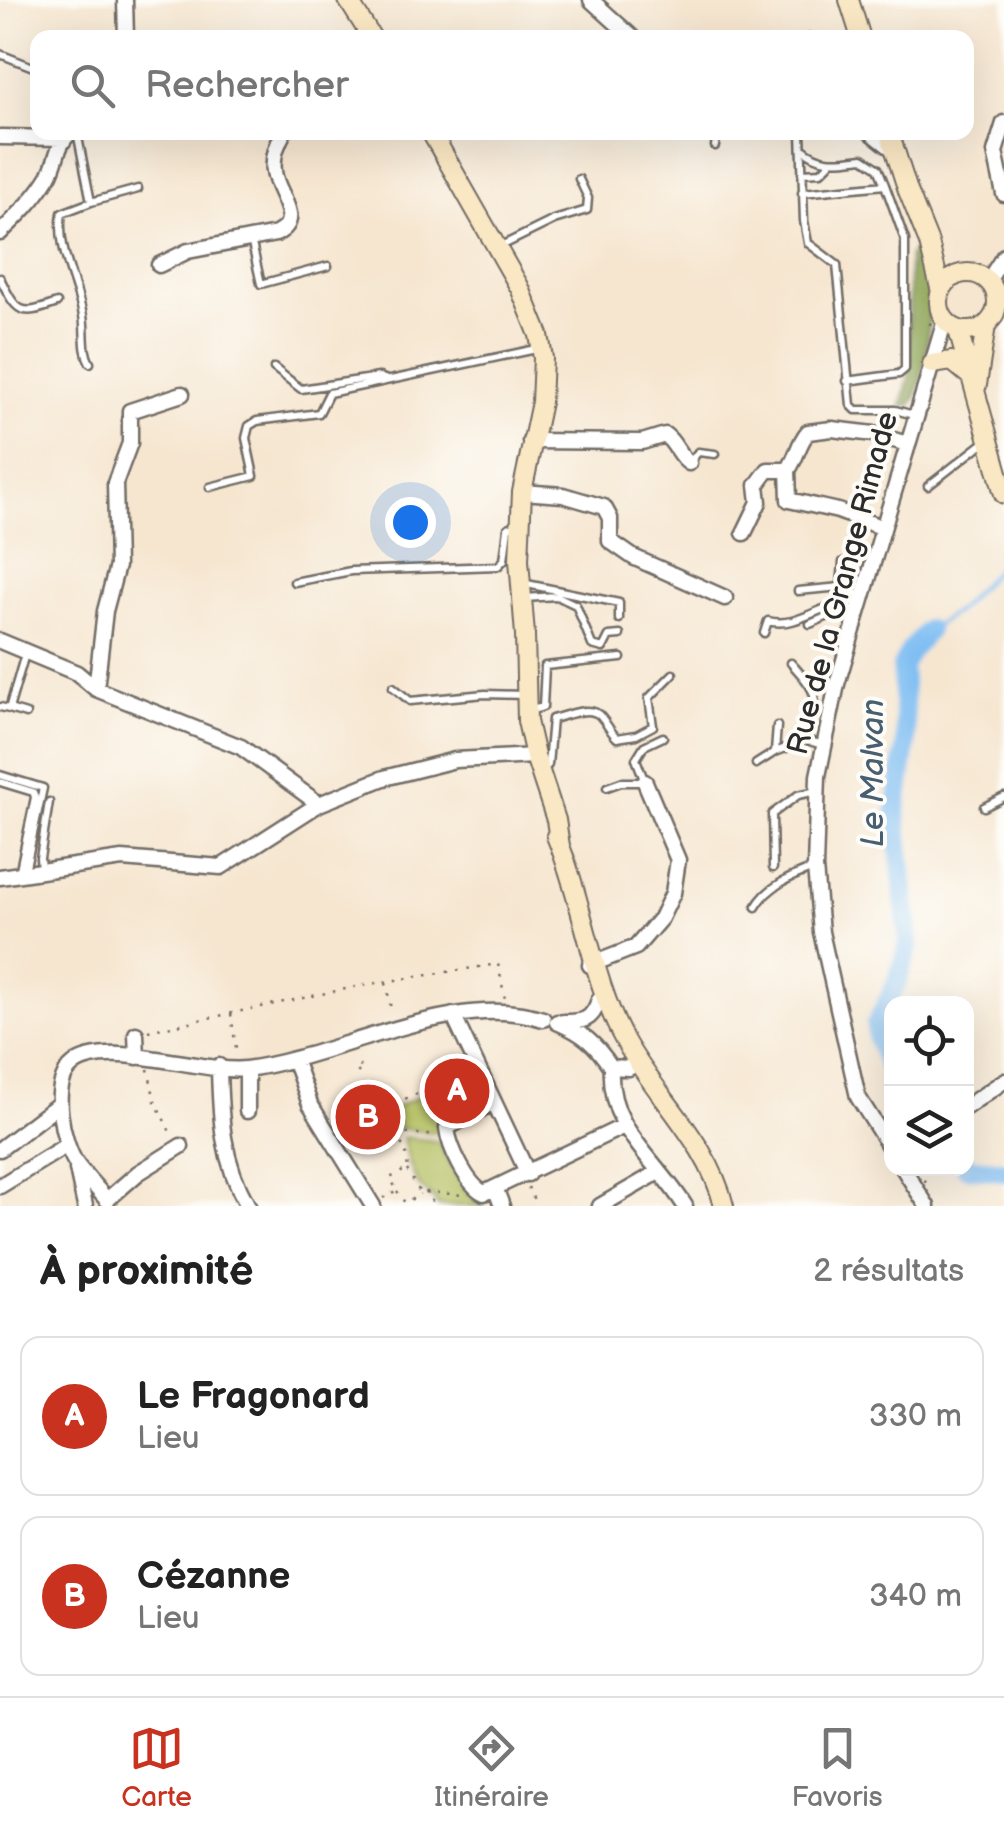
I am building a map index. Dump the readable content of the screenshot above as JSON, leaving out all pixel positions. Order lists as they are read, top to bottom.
{
  "streets": {
    "street": ["Rue de la Grange Rimade"]
  },
  "water": ["Le Malvan"],
  "page": {
    "search": "Rechercher",
    "pins": ["A", "B"],
    "heading": ["À proximité", "2 résultats"],
    "list": [
      {
        "mark": "A",
        "name": "Le Fragonard",
        "note": "Lieu",
        "value": "330 m"
      },
      {
        "mark": "B",
        "name": "Cézanne",
        "note": "Lieu",
        "value": "340 m"
      }
    ],
    "nav": ["Carte", "Itinéraire", "Favoris"]
  }
}
